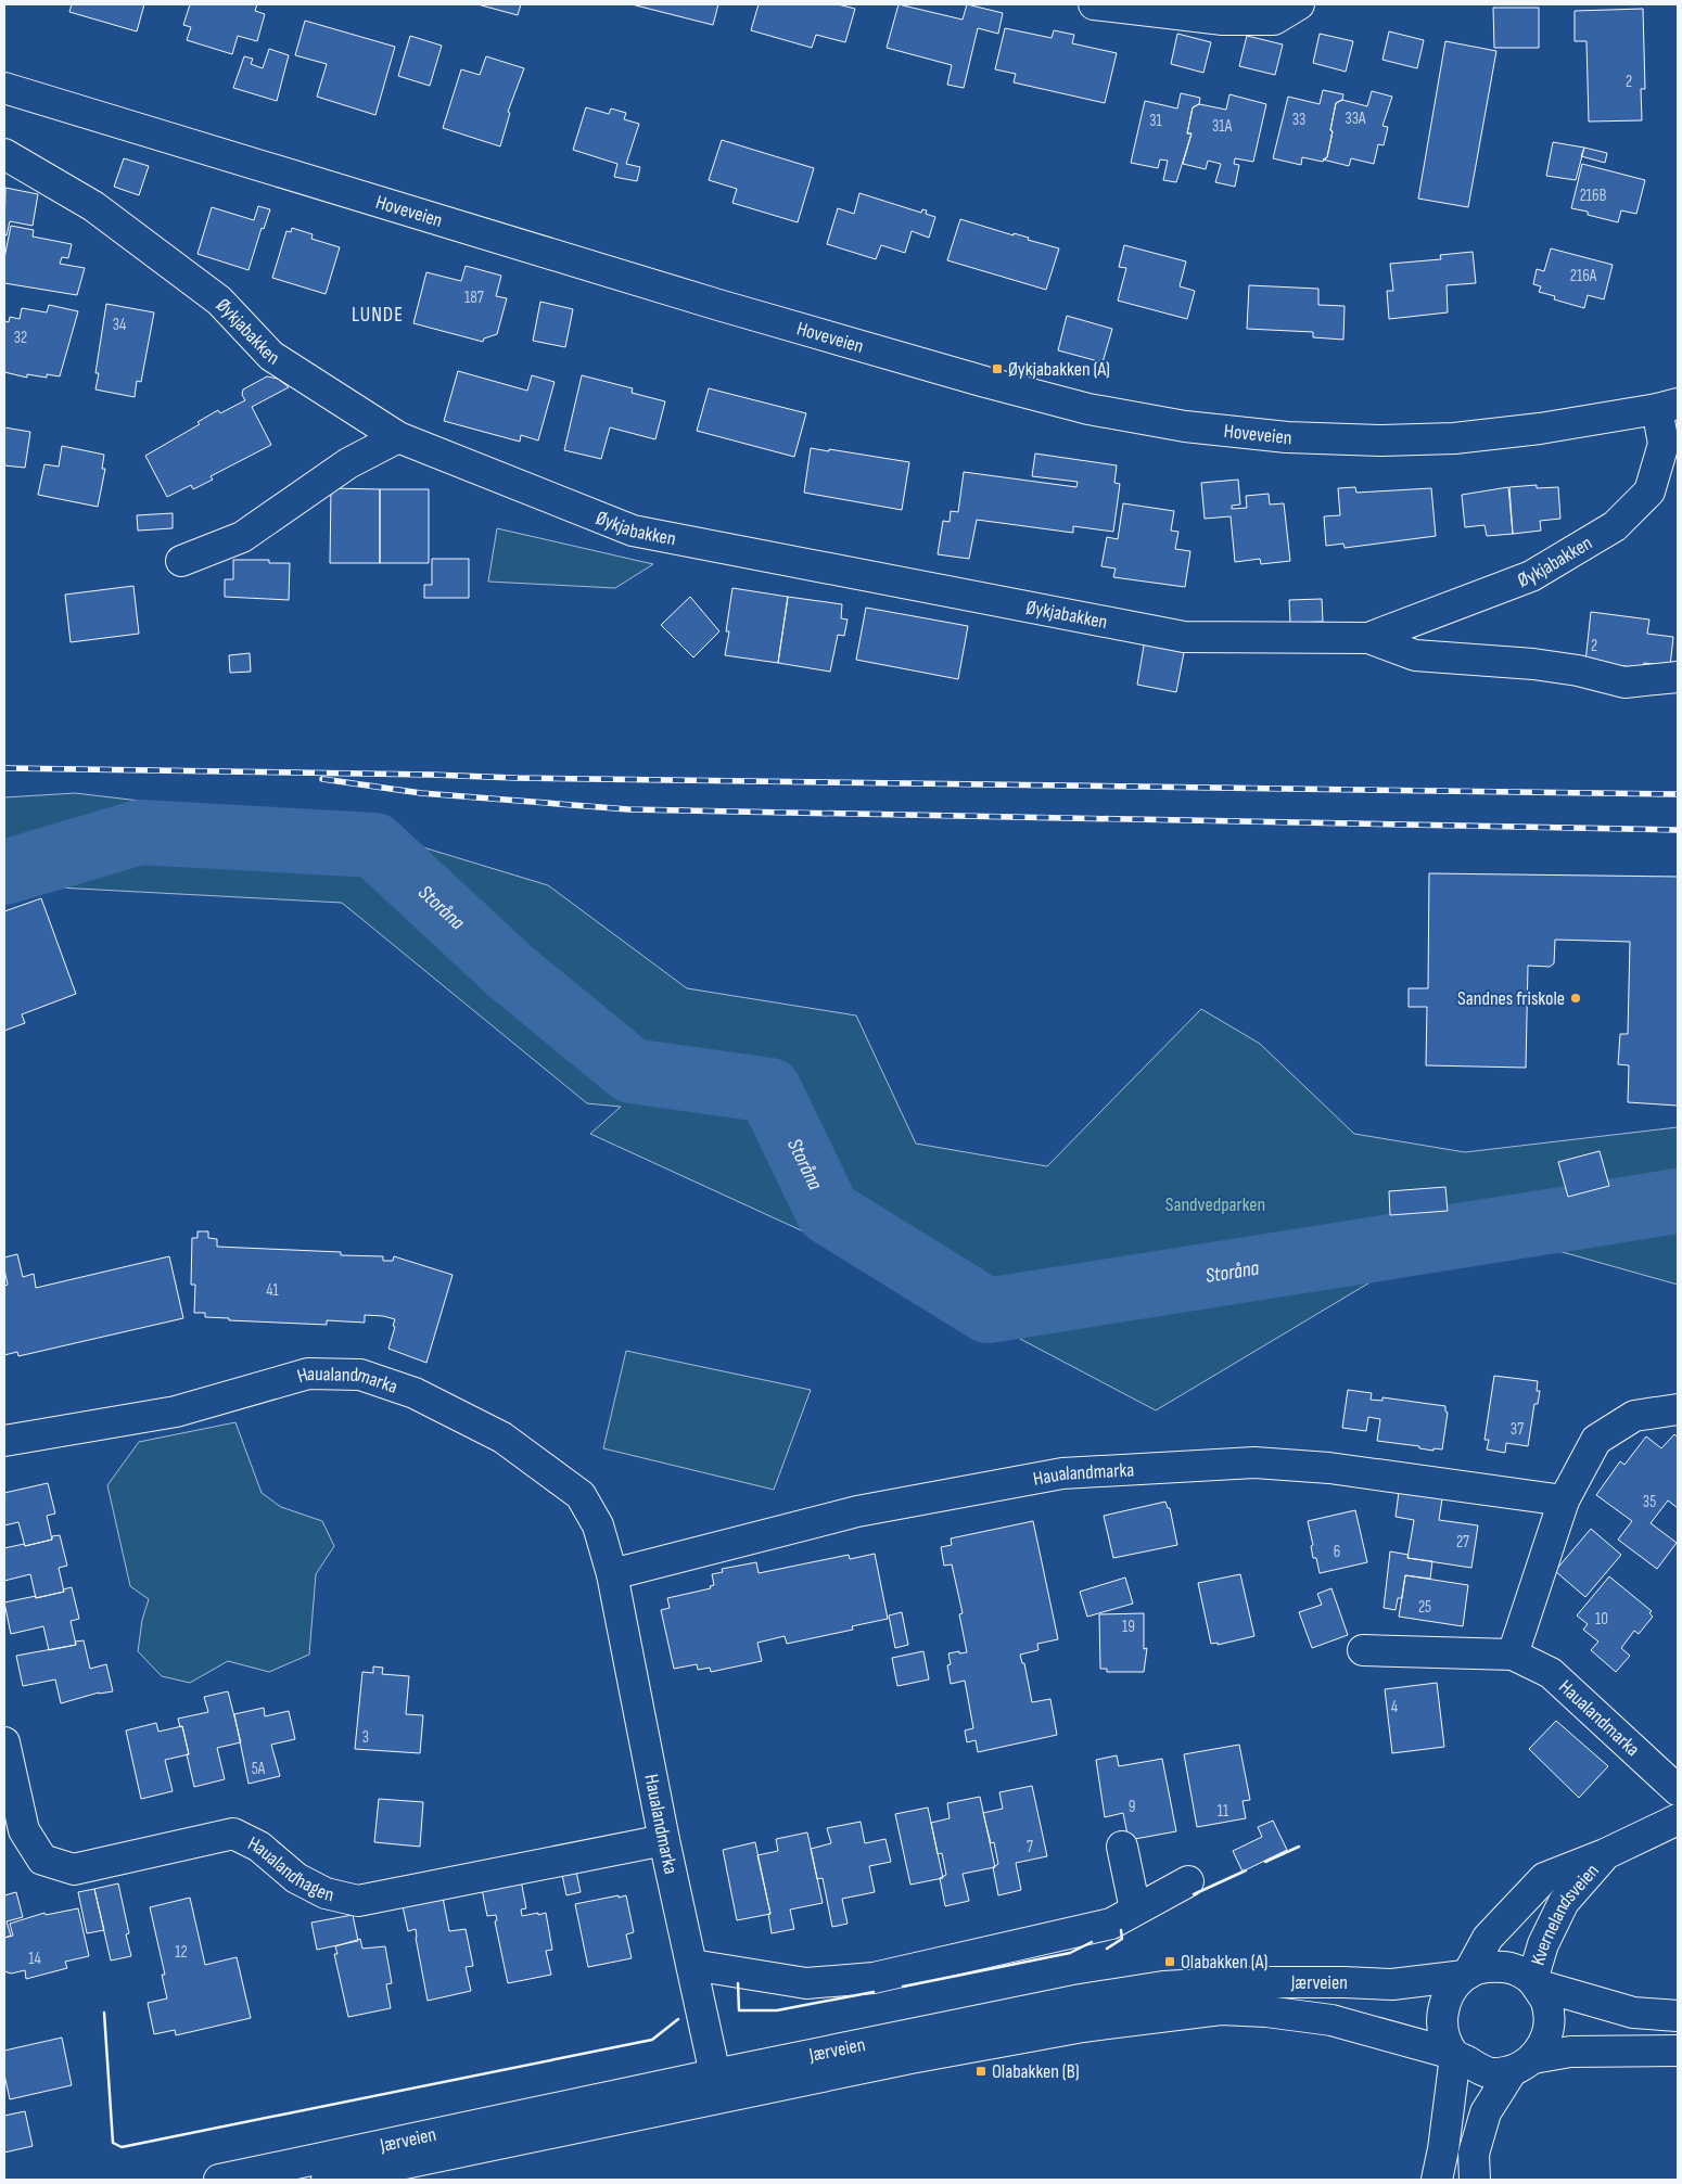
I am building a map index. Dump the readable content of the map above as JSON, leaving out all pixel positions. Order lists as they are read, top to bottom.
{
  "streets": {
    "street": [
      "Hoveveien",
      "Øykjabakken",
      "Haualandmarka",
      "Haualandhagen",
      "Kvernelandsveien",
      "Jærveien"
    ]
  },
  "crossings": [
    ["Hoveveien", "Øykjabakken"],
    ["Haualandmarka", "Haualandhagen"],
    ["Haualandmarka", "Jærveien"],
    ["Kvernelandsveien", "Jærveien"]
  ],
  "districts": ["LUNDE"],
  "water": ["Storåna"],
  "parks": ["Sandvedparken"],
  "places": {
    "transit": ["Øykjabakken (A)", "Olabakken (A)", "Olabakken (B)"],
    "other": ["Sandnes friskole"]
  },
  "house_numbers": [
    "2",
    "33A",
    "33",
    "31",
    "31A",
    "216B",
    "216A",
    "187",
    "34",
    "32",
    "2",
    "41",
    "37",
    "35",
    "27",
    "6",
    "25",
    "10",
    "19",
    "4",
    "3",
    "5A",
    "9",
    "11",
    "7",
    "12",
    "14"
  ]
}
